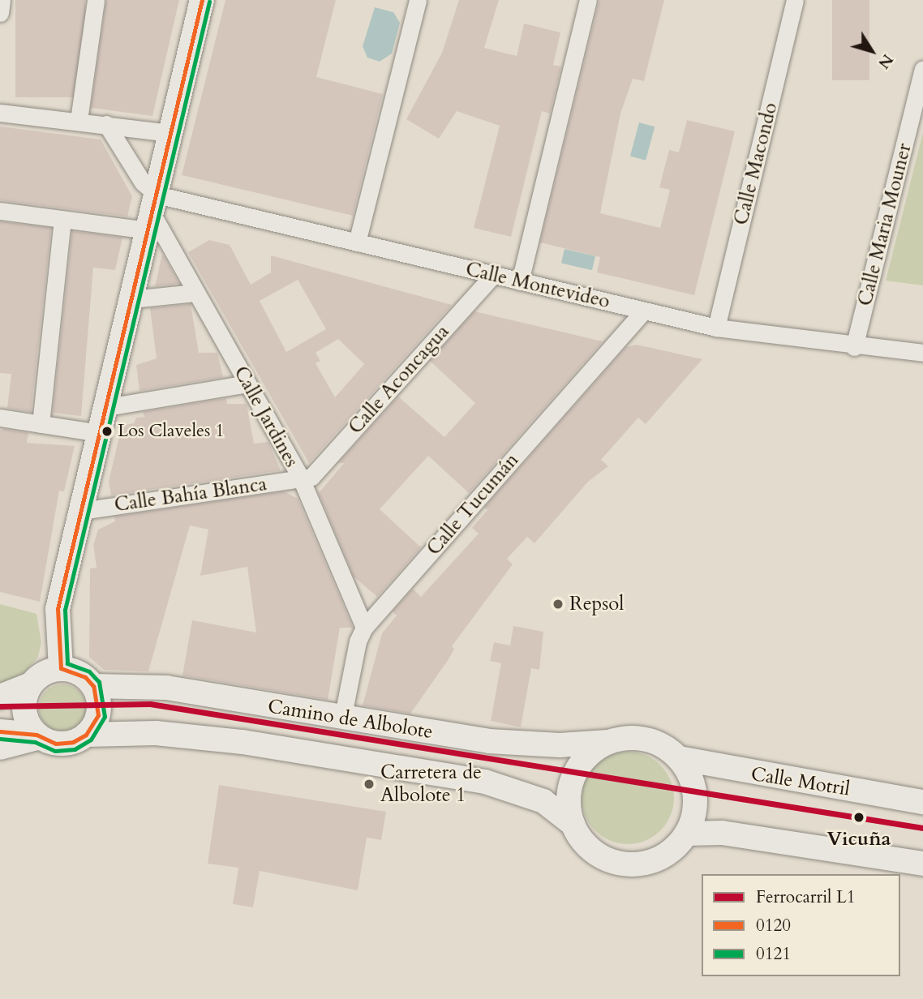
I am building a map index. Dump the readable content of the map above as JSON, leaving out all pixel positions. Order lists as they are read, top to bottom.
{
  "streets": {
    "street": [
      "Calle Macondo",
      "Calle Maria Mouner",
      "Calle Montevideo",
      "Calle Aconcagua",
      "Calle Jardines",
      "Calle Bahía Blanca",
      "Calle Tucumán",
      "Camino de Albolote",
      "Calle Motril"
    ]
  },
  "crossings": [
    ["Calle Macondo", "Calle Montevideo"],
    ["Calle Maria Mouner", "Calle Montevideo"],
    ["Calle Montevideo", "Calle Aconcagua"],
    ["Calle Montevideo", "Calle Jardines"],
    ["Calle Montevideo", "Calle Tucumán"],
    ["Calle Aconcagua", "Calle Jardines"],
    ["Calle Aconcagua", "Calle Bahía Blanca"],
    ["Calle Jardines", "Calle Bahía Blanca"],
    ["Calle Jardines", "Calle Tucumán"],
    ["Calle Tucumán", "Camino de Albolote"],
    ["Camino de Albolote", "Calle Motril"]
  ],
  "places": [
    "Los Claveles 1",
    "Repsol",
    "Carretera de Albolote 1",
    "Vicuña"
  ],
  "lines": ["transit line 0120", "transit line 0121", "rail line L1"],
  "legend": ["Ferrocarril L1", "0120", "0121"],
  "north": "bottom right"
}
